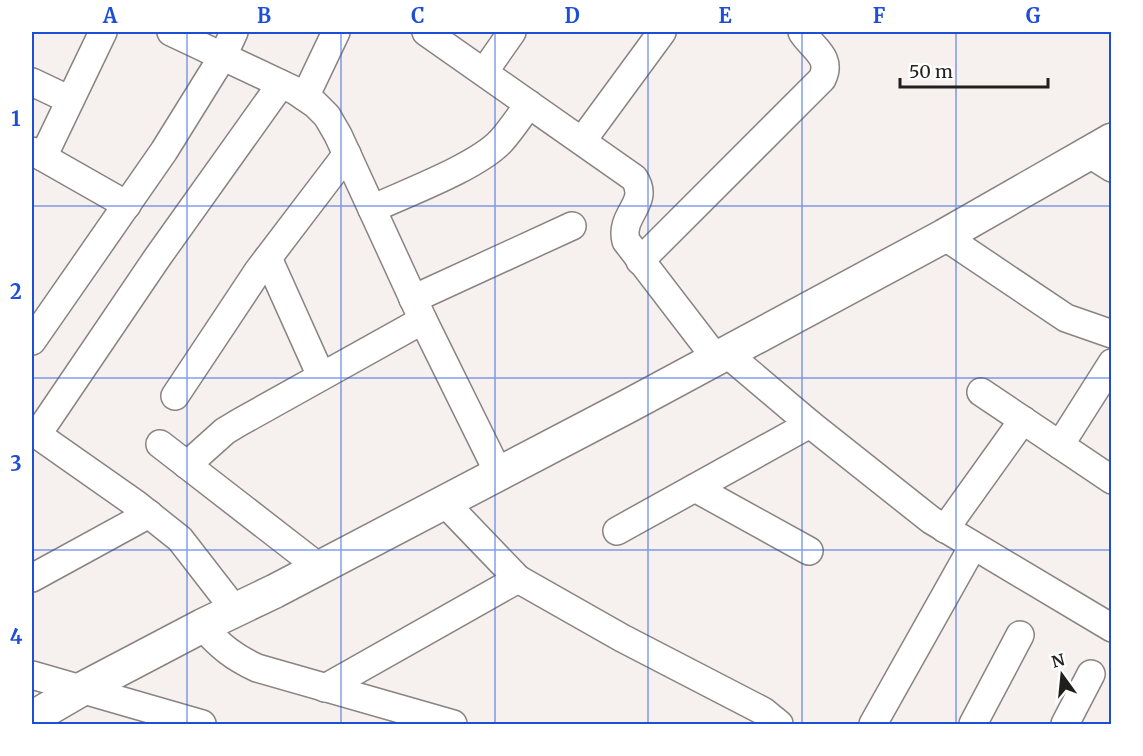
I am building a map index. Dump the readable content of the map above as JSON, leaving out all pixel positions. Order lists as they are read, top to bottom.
{
  "scale_bar": "50 m",
  "north": "top",
  "grid": {
    "columns": [
      "A",
      "B",
      "C",
      "D",
      "E",
      "F",
      "G"
    ],
    "rows": [
      "1",
      "2",
      "3",
      "4"
    ]
  }
}
